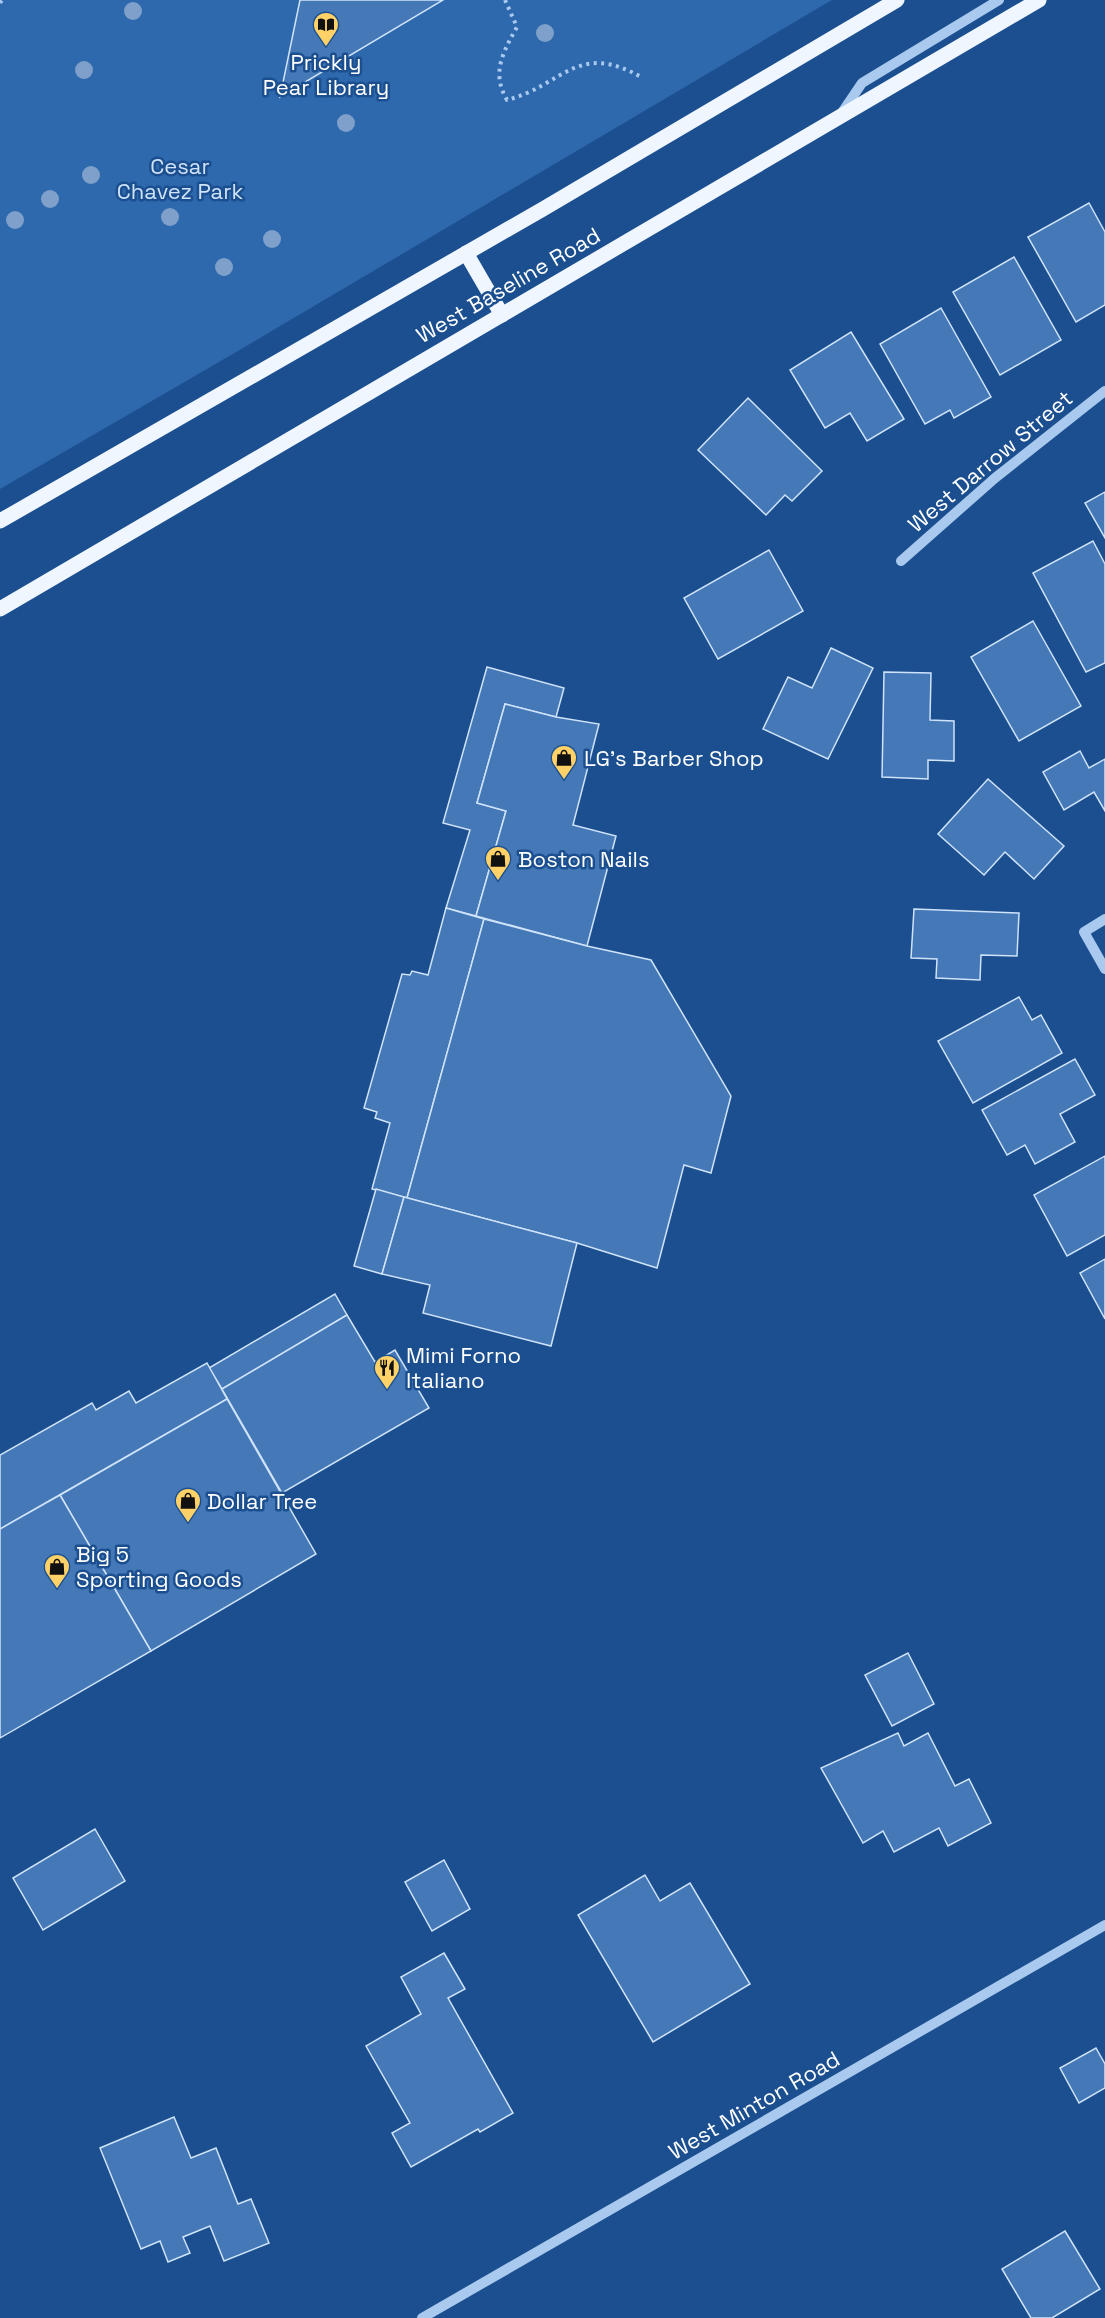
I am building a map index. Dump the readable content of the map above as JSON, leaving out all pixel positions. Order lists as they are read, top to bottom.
{
  "streets": {
    "main road": ["West Baseline Road"],
    "street": ["West Darrow Street", "West Minton Road"]
  },
  "parks": ["Cesar Chavez Park"],
  "places": {
    "library": ["Prickly Pear Library"],
    "shop": [
      "LG's Barber Shop",
      "Boston Nails",
      "Dollar Tree",
      "Big 5 Sporting Goods"
    ],
    "restaurant": ["Mimi Forno Italiano"]
  }
}
